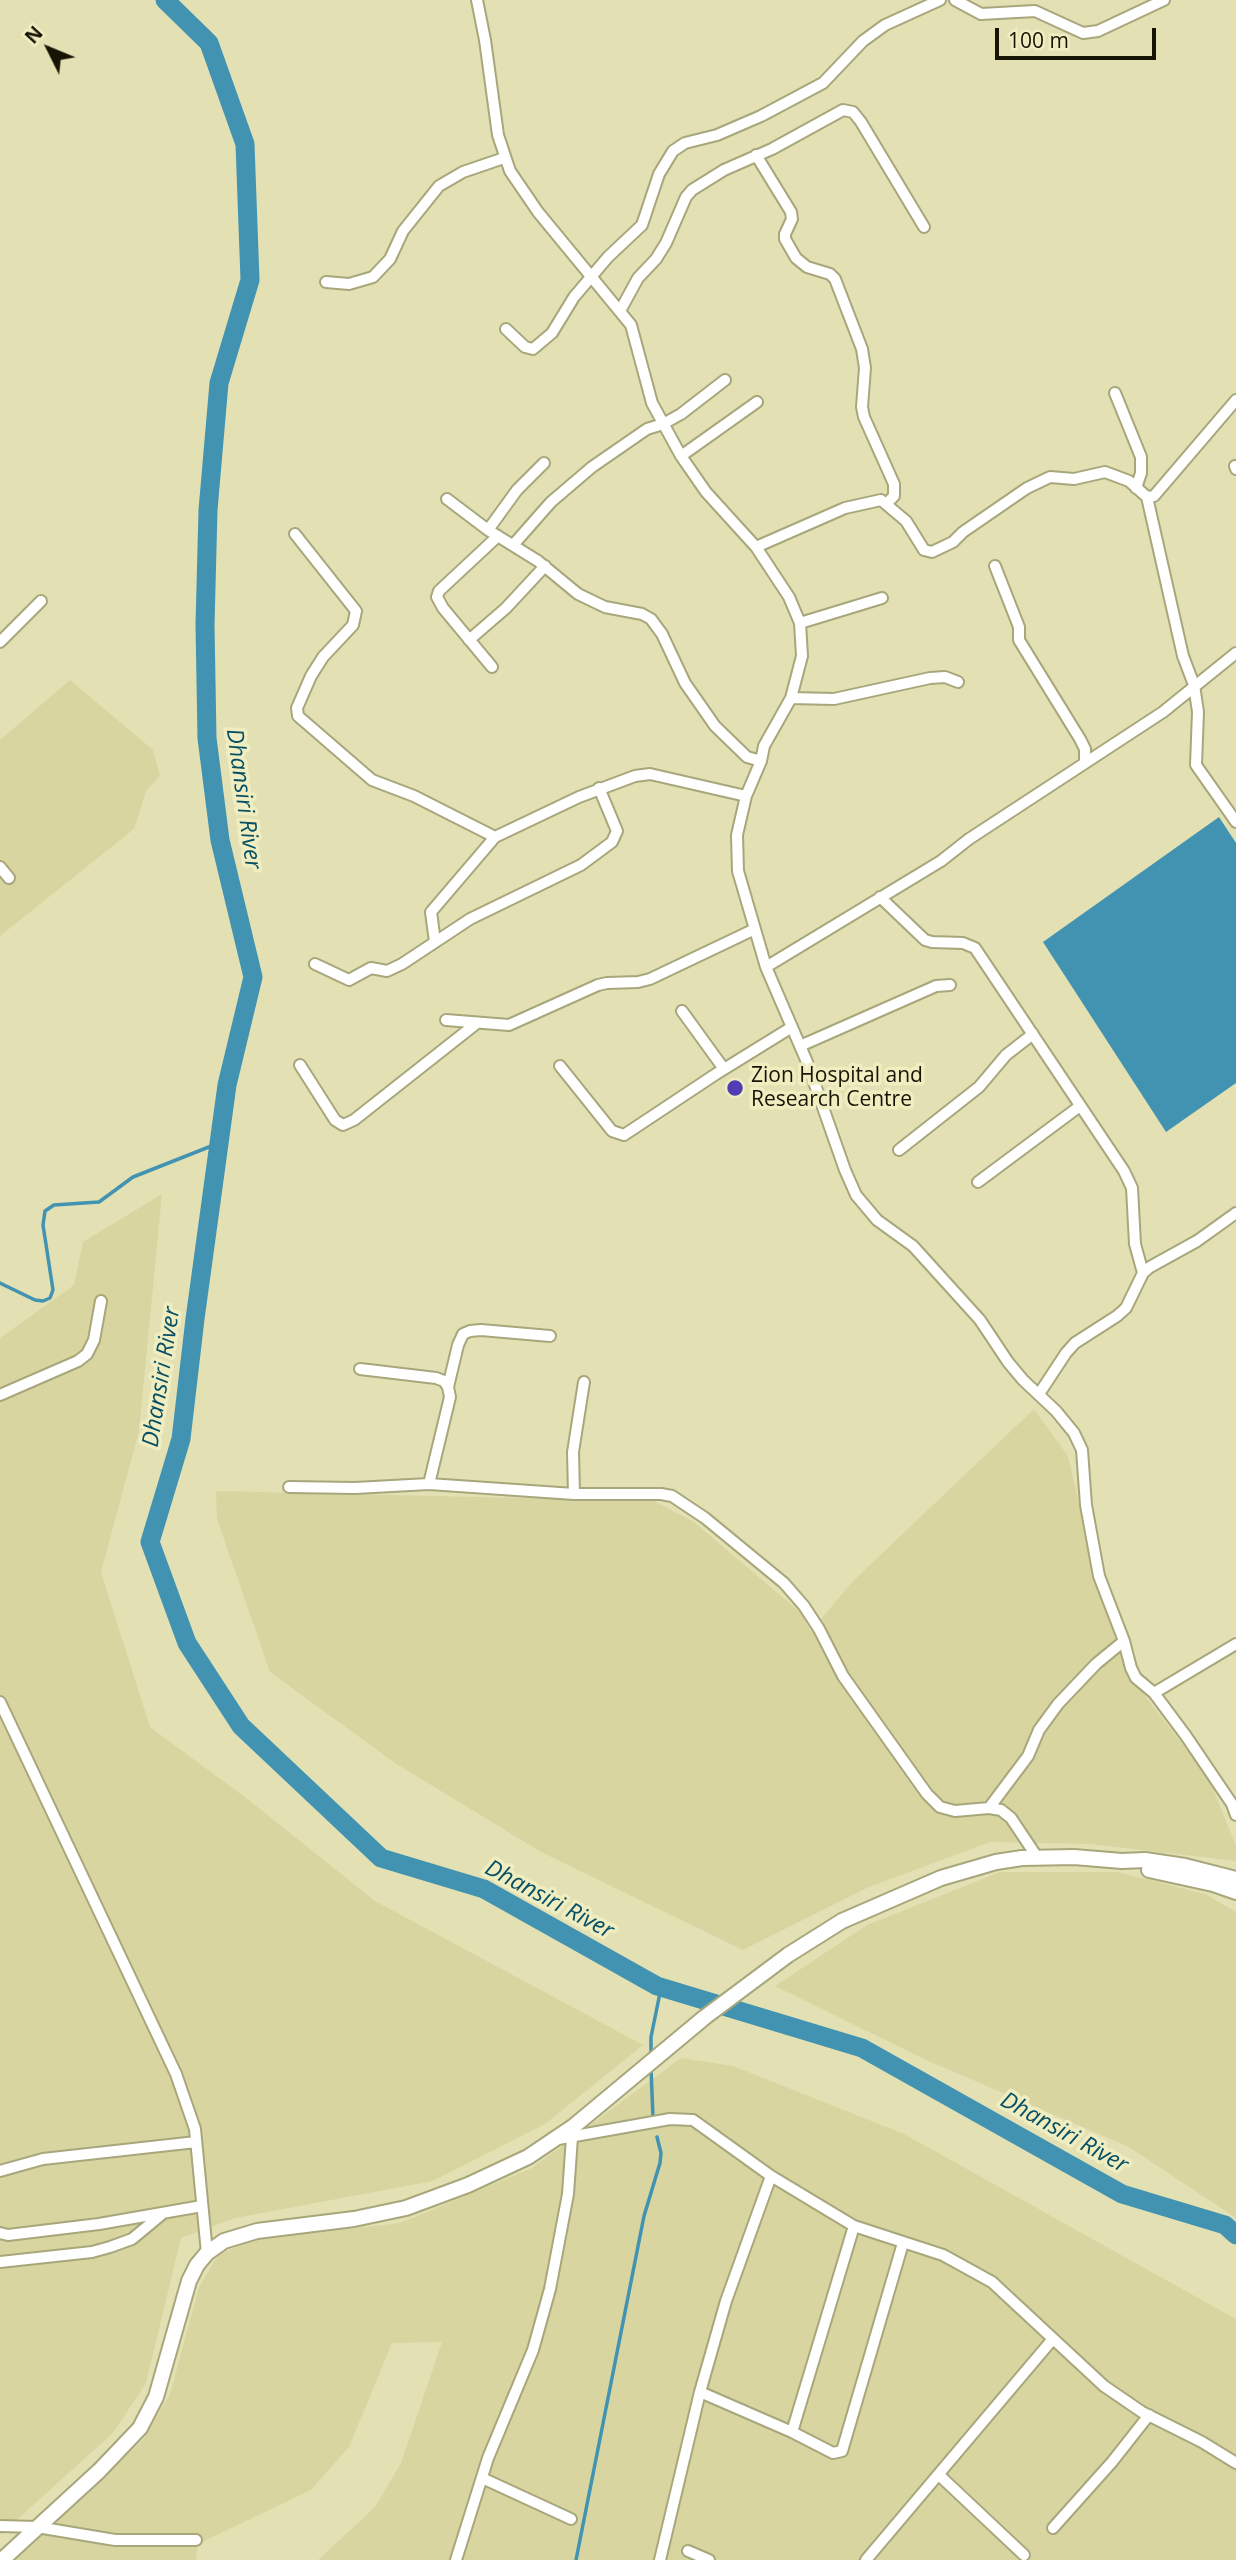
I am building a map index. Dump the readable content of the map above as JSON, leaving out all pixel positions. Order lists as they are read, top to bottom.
{
  "water": ["Dhansiri River"],
  "places": ["Zion Hospital and Research Centre"],
  "scale_bar": "100 m",
  "north": "top left"
}
